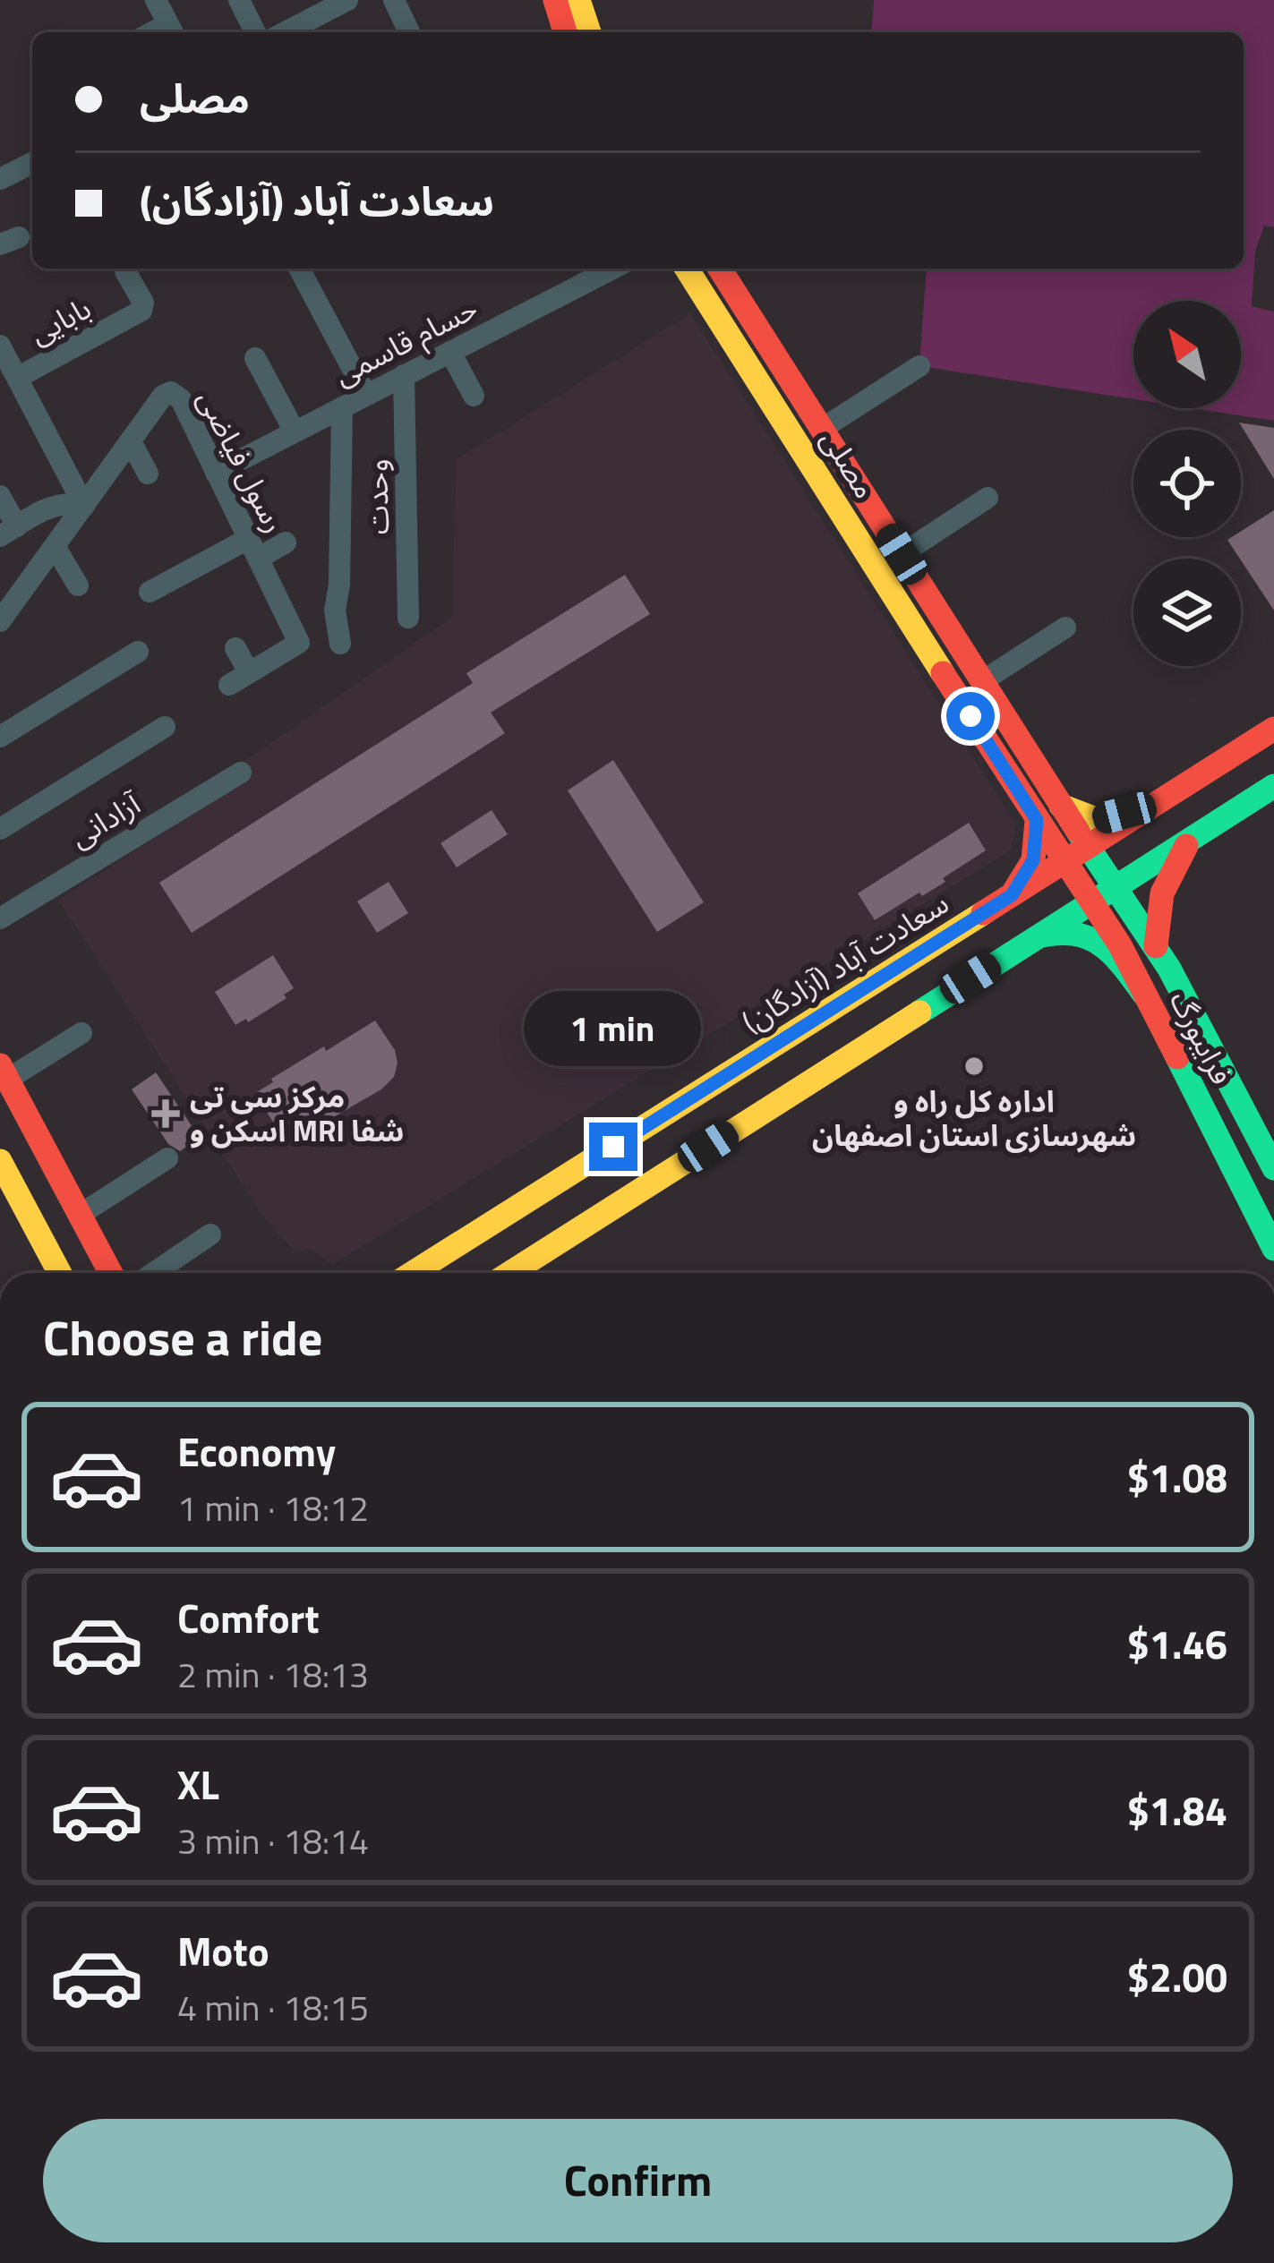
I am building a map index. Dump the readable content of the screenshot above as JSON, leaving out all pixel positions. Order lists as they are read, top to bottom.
{
  "streets": {
    "main road": ["مصلی", "سعادت آباد (آزادگان)", "فرایبورگ"],
    "street": [
      "بابایی",
      "حسام قاسمی",
      "رسول فیاضی",
      "وحدت",
      "آزادانی"
    ]
  },
  "crossings": [
    ["حسام قاسمی", "رسول فیاضی"],
    ["حسام قاسمی", "وحدت"],
    ["مصلی", "سعادت آباد (آزادگان)"],
    ["مصلی", "فرایبورگ"],
    ["سعادت آباد (آزادگان)", "فرایبورگ"]
  ],
  "places": {
    "other": ["اداره کل راه و شهرسازی استان اصفهان"],
    "health": ["مرکز سی تی اسکن و MRI شفا"]
  },
  "north": "top left",
  "page": {
    "banner": ["مصلی", "سعادت آباد (آزادگان)"],
    "bubble": "1 min",
    "heading": "Choose a ride",
    "list": [
      {
        "name": "Economy",
        "note": "1 min · 18:12",
        "value": "$1.08"
      },
      {
        "name": "Comfort",
        "note": "2 min · 18:13",
        "value": "$1.46"
      },
      {
        "name": "XL",
        "note": "3 min · 18:14",
        "value": "$1.84"
      },
      {
        "name": "Moto",
        "note": "4 min · 18:15",
        "value": "$2.00"
      }
    ],
    "buttons": "Confirm"
  }
}
